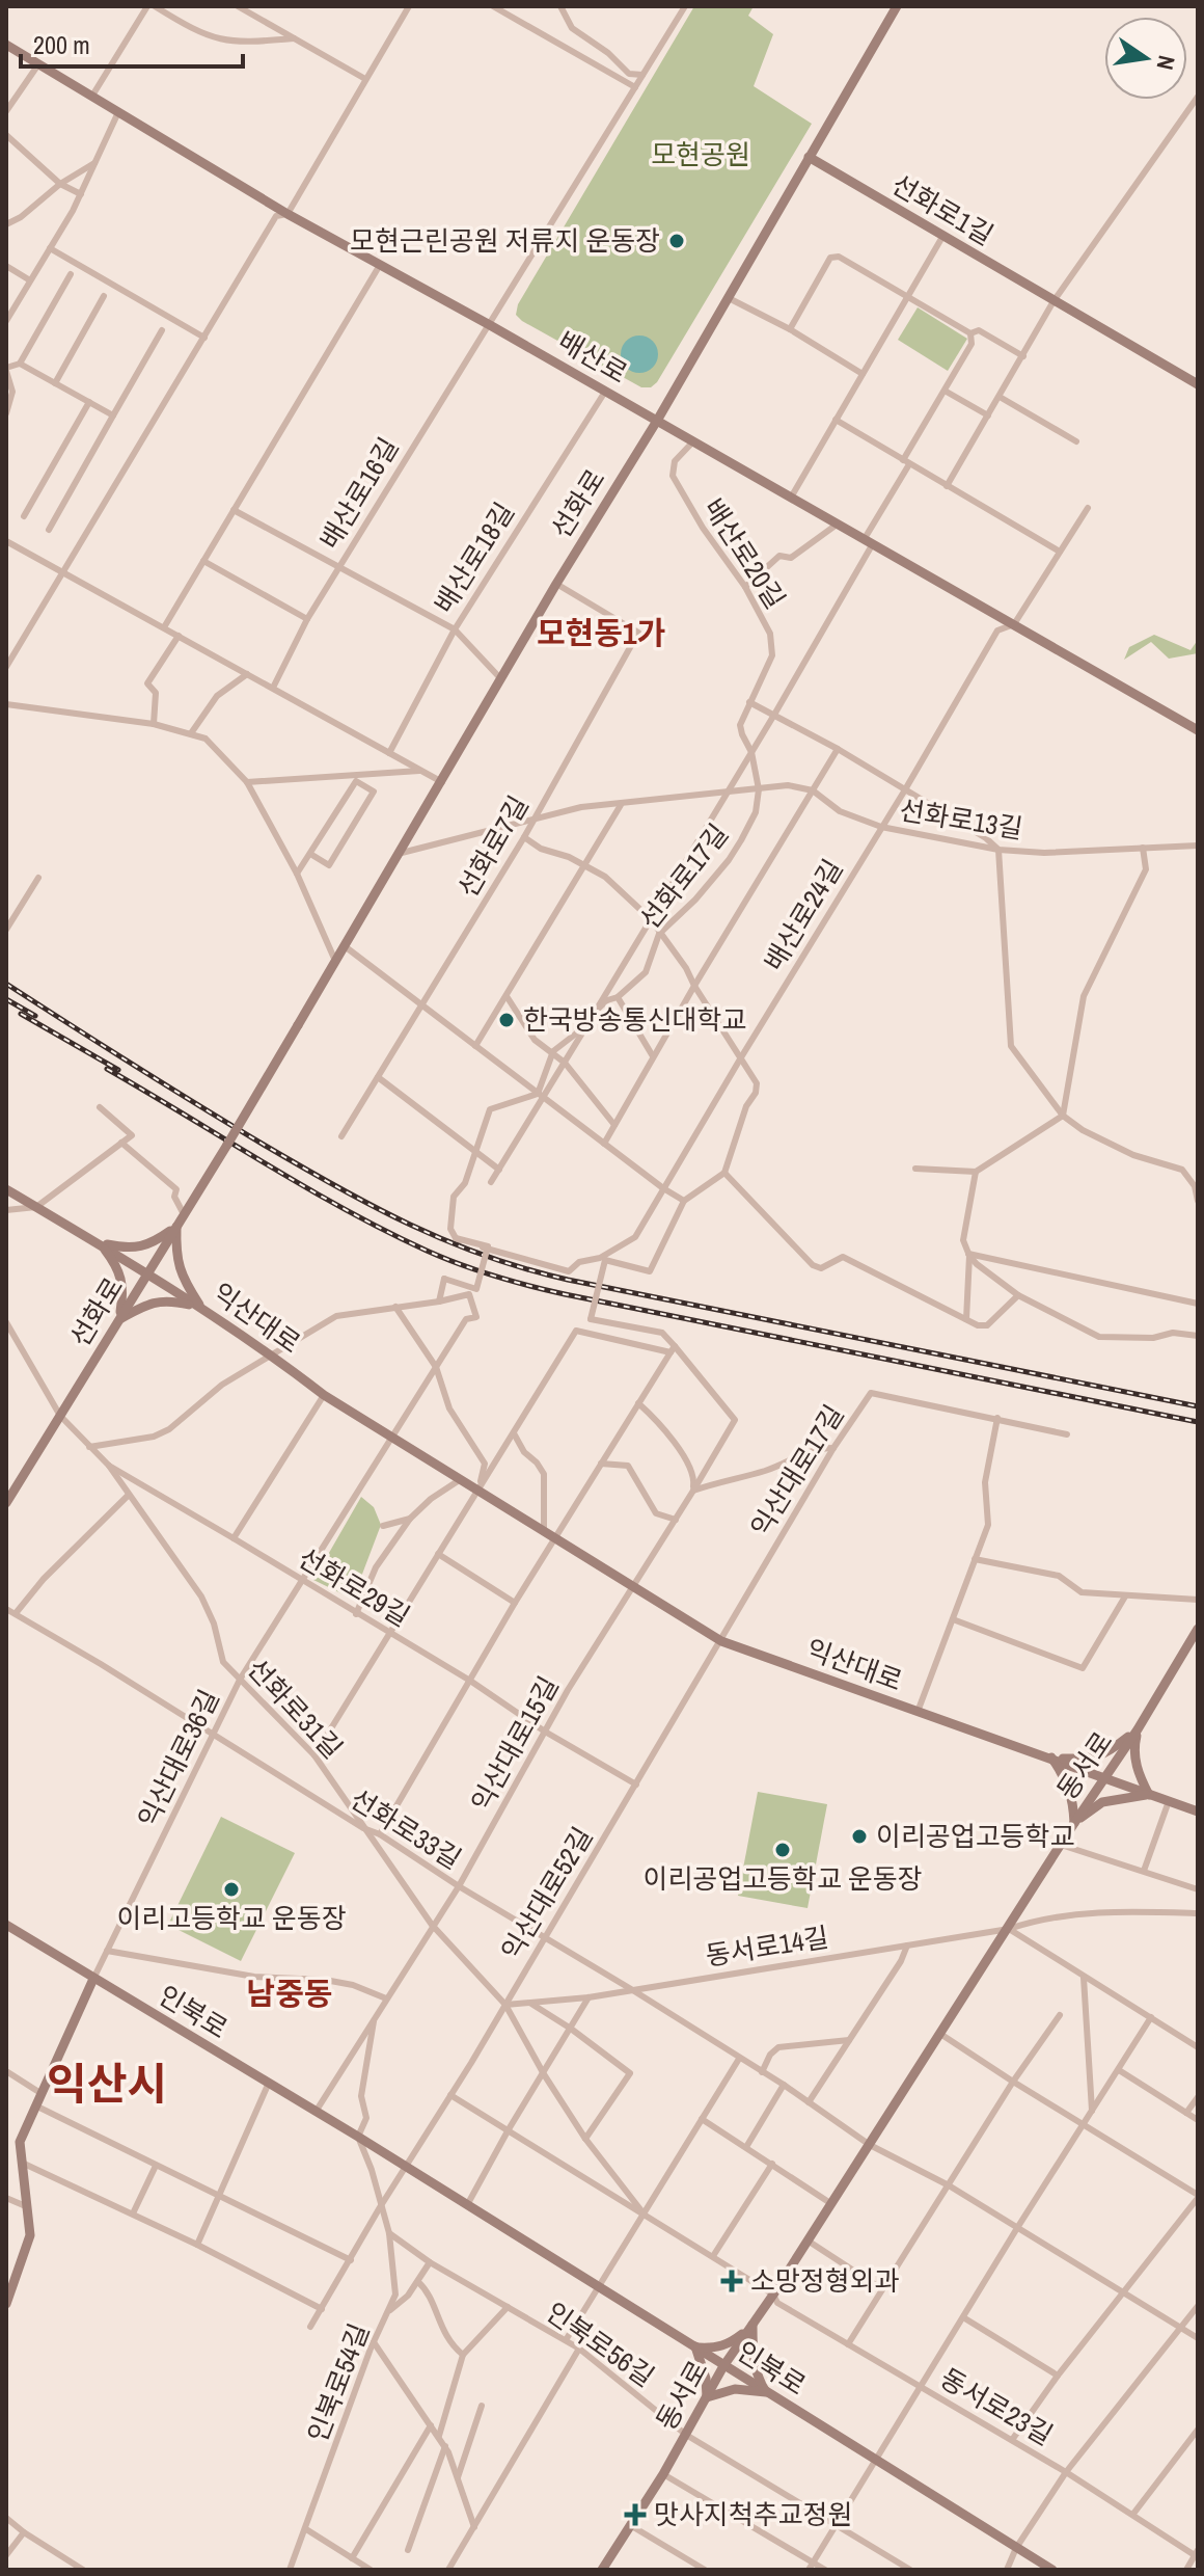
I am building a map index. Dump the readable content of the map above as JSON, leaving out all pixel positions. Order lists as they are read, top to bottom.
{
  "streets": {
    "street": [
      "선화로1길",
      "배산로",
      "배산로16길",
      "선화로",
      "배산로20길",
      "배산로18길",
      "선화로13길",
      "선화로7길",
      "선화로17길",
      "배산로24길",
      "익산대로",
      "익산대로17길",
      "선화로29길",
      "선화로31길",
      "익산대로15길",
      "익산대로36길",
      "동서로",
      "선화로33길",
      "익산대로52길",
      "동서로14길",
      "인북로",
      "인북로56길",
      "인북로54길",
      "동서로23길"
    ]
  },
  "crossings": [
    ["선화로1길", "선화로"],
    ["배산로", "배산로16길"],
    ["배산로", "선화로"],
    ["배산로", "배산로20길"],
    ["배산로", "배산로18길"],
    ["배산로", "배산로24길"],
    ["선화로", "선화로7길"],
    ["선화로", "익산대로"],
    ["선화로", "선화로29길"],
    ["배산로20길", "선화로17길"],
    ["선화로13길", "배산로24길"],
    ["익산대로", "익산대로17길"],
    ["익산대로", "익산대로15길"],
    ["익산대로", "익산대로36길"],
    ["익산대로", "동서로"],
    ["익산대로", "익산대로52길"],
    ["익산대로17길", "익산대로52길"],
    ["선화로29길", "선화로31길"],
    ["선화로29길", "익산대로15길"],
    ["선화로29길", "익산대로36길"],
    ["선화로29길", "익산대로52길"],
    ["선화로31길", "익산대로15길"],
    ["선화로31길", "익산대로36길"],
    ["선화로31길", "선화로33길"],
    ["선화로31길", "익산대로52길"],
    ["선화로31길", "동서로14길"],
    ["선화로31길", "동서로23길"],
    ["익산대로15길", "선화로33길"],
    ["익산대로15길", "인북로"],
    ["익산대로36길", "선화로33길"],
    ["익산대로36길", "인북로"],
    ["동서로", "선화로33길"],
    ["동서로", "동서로14길"],
    ["동서로", "인북로"],
    ["동서로", "인북로56길"],
    ["동서로", "동서로23길"],
    ["선화로33길", "익산대로52길"],
    ["선화로33길", "동서로14길"],
    ["익산대로52길", "동서로14길"],
    ["익산대로52길", "인북로"],
    ["익산대로52길", "인북로54길"],
    ["익산대로52길", "동서로23길"],
    ["인북로", "인북로54길"],
    ["인북로56길", "인북로54길"]
  ],
  "districts": ["모현동1가", "남중동", "익산시"],
  "parks": ["모현공원"],
  "places": {
    "other": [
      "모현근린공원 저류지 운동장",
      "한국방송통신대학교",
      "이리공업고등학교",
      "이리공업고등학교 운동장",
      "이리고등학교 운동장"
    ],
    "health": ["소망정형외과", "맛사지척추교정원"]
  },
  "scale_bar": "200 m",
  "north": "right"
}
